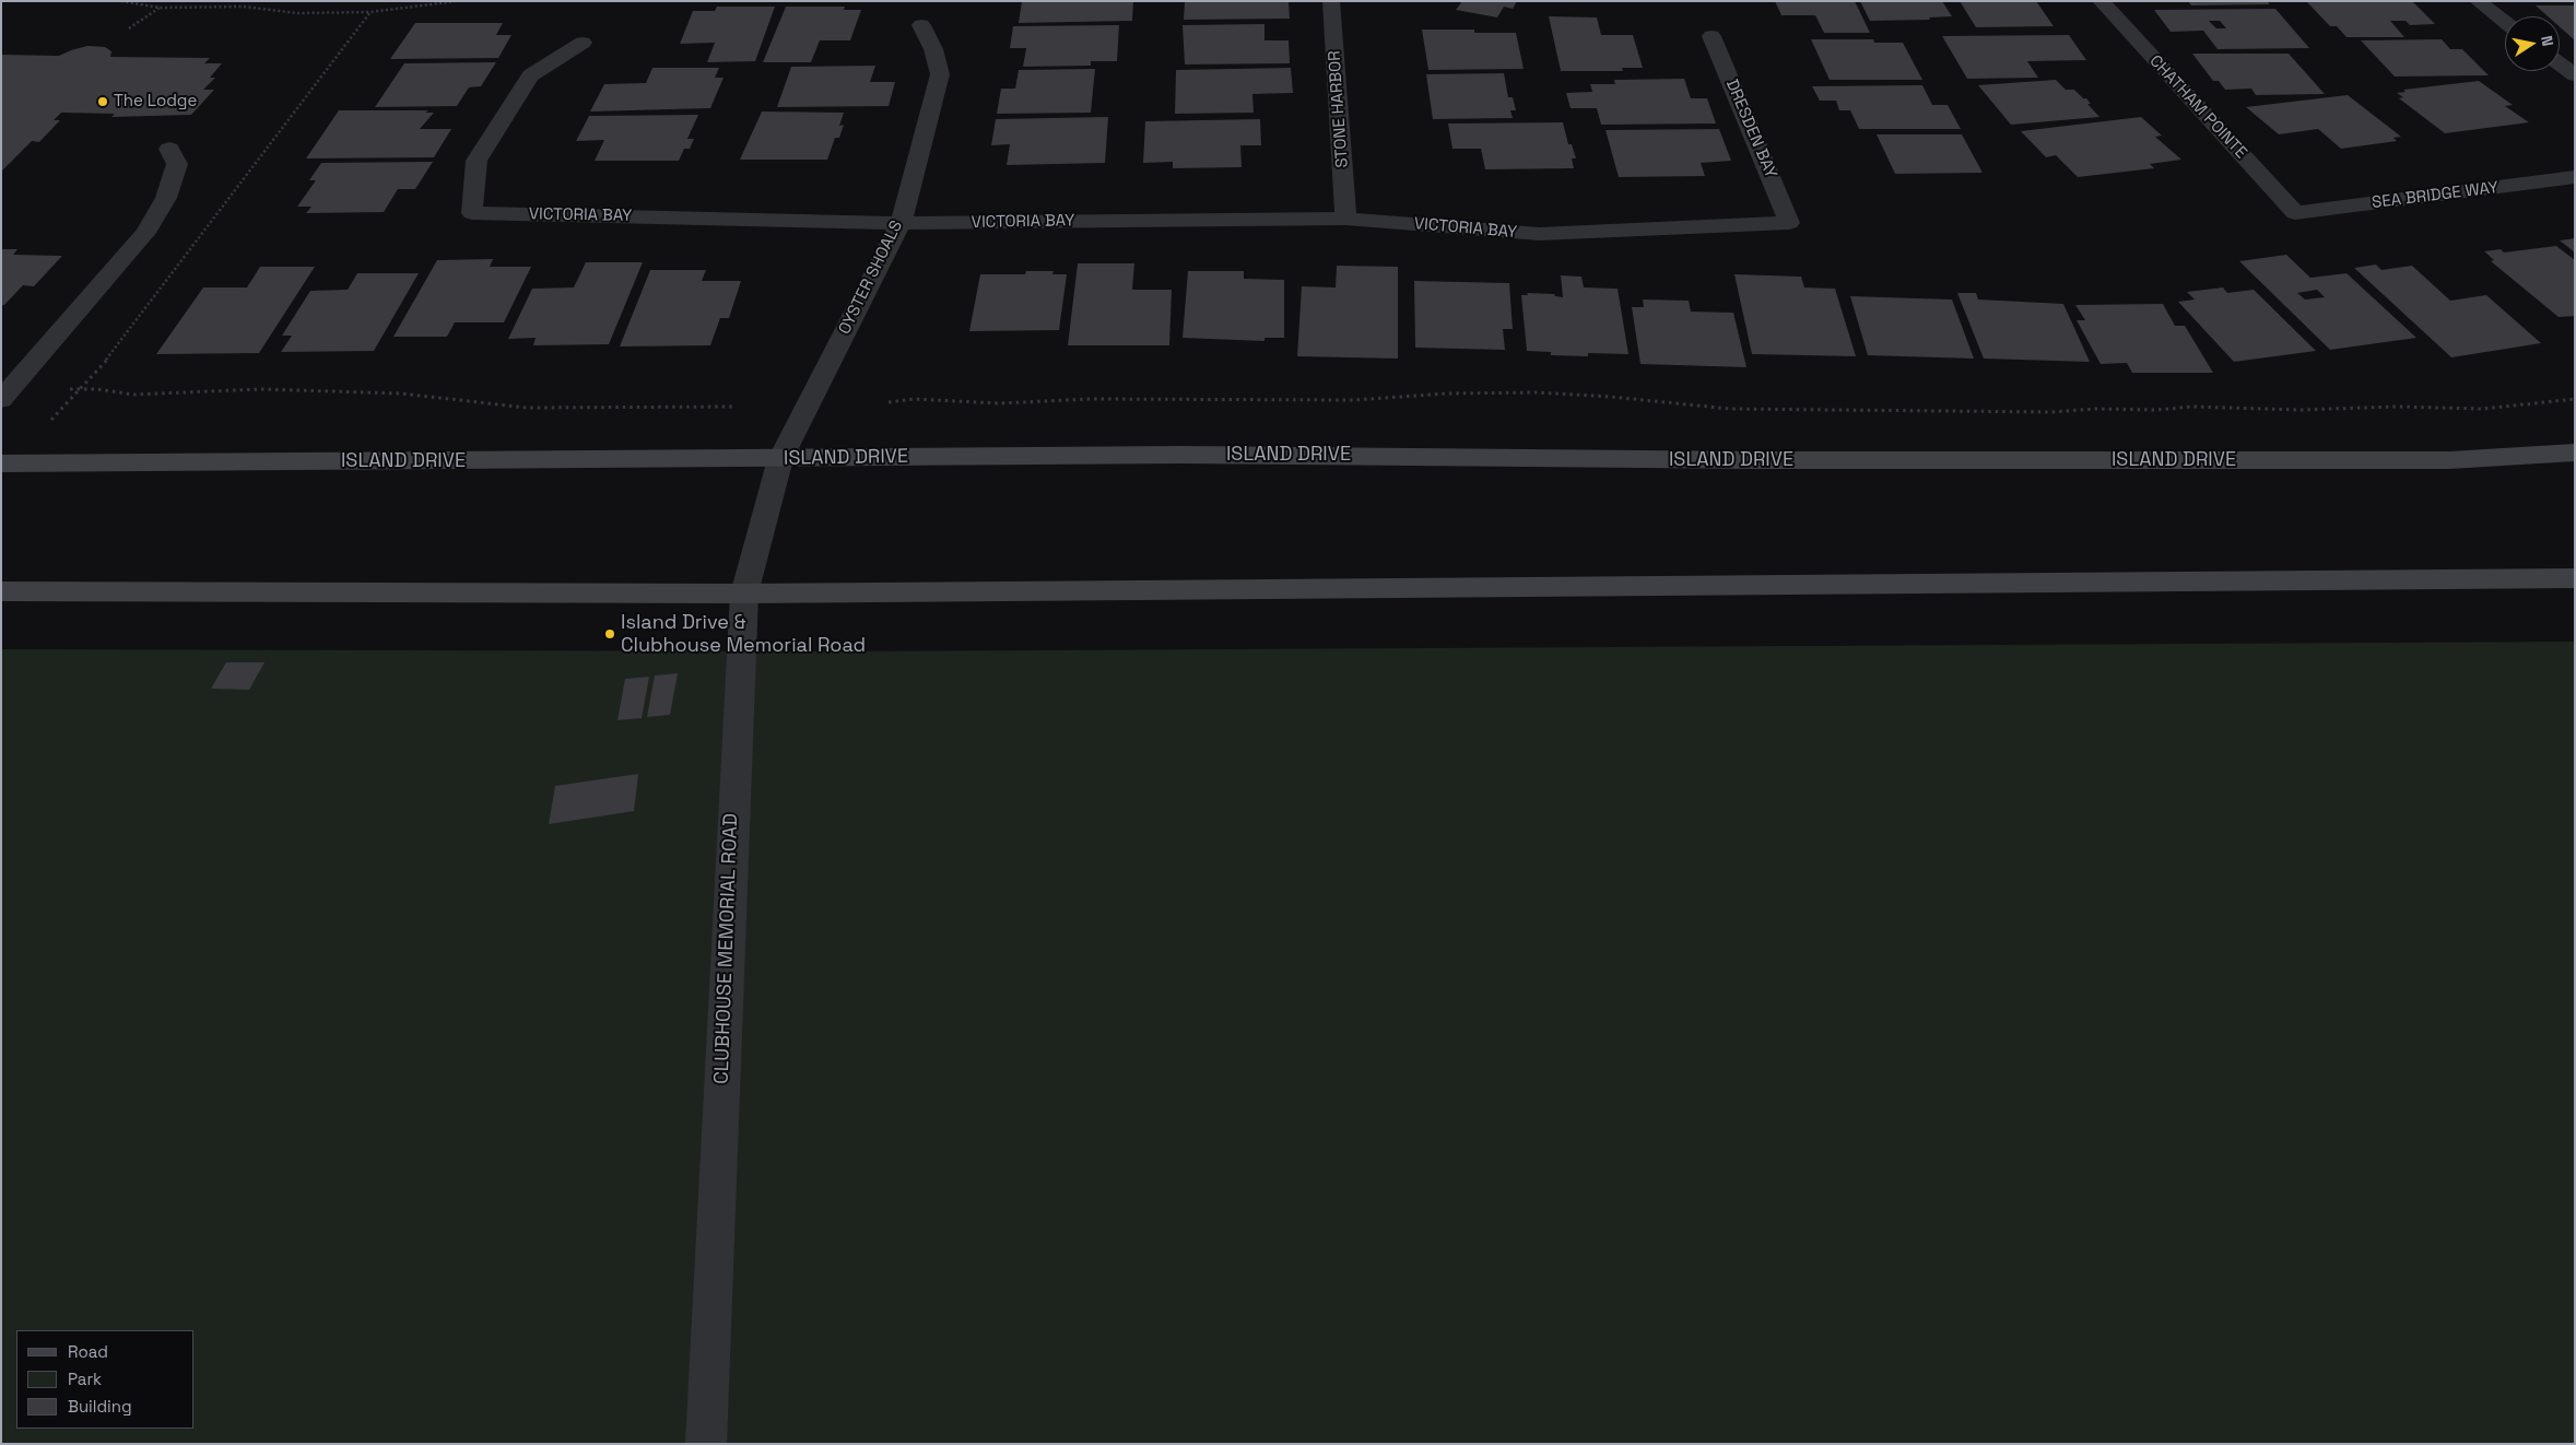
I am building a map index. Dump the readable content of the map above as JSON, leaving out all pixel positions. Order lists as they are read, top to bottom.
{
  "streets": {
    "main road": ["ISLAND DRIVE"],
    "street": [
      "CHATHAM POINTE",
      "STONE HARBOR",
      "DRESDEN BAY",
      "SEA BRIDGE WAY",
      "VICTORIA BAY",
      "OYSTER SHOALS",
      "CLUBHOUSE MEMORIAL ROAD"
    ]
  },
  "crossings": [
    ["CHATHAM POINTE", "SEA BRIDGE WAY"],
    ["STONE HARBOR", "VICTORIA BAY"],
    ["DRESDEN BAY", "VICTORIA BAY"],
    ["VICTORIA BAY", "OYSTER SHOALS"],
    ["OYSTER SHOALS", "ISLAND DRIVE"],
    ["OYSTER SHOALS", "CLUBHOUSE MEMORIAL ROAD"],
    ["ISLAND DRIVE", "CLUBHOUSE MEMORIAL ROAD"]
  ],
  "places": ["The Lodge", "Island Drive & Clubhouse Memorial Road"],
  "legend": ["Road", "Park", "Building"],
  "north": "right"
}
